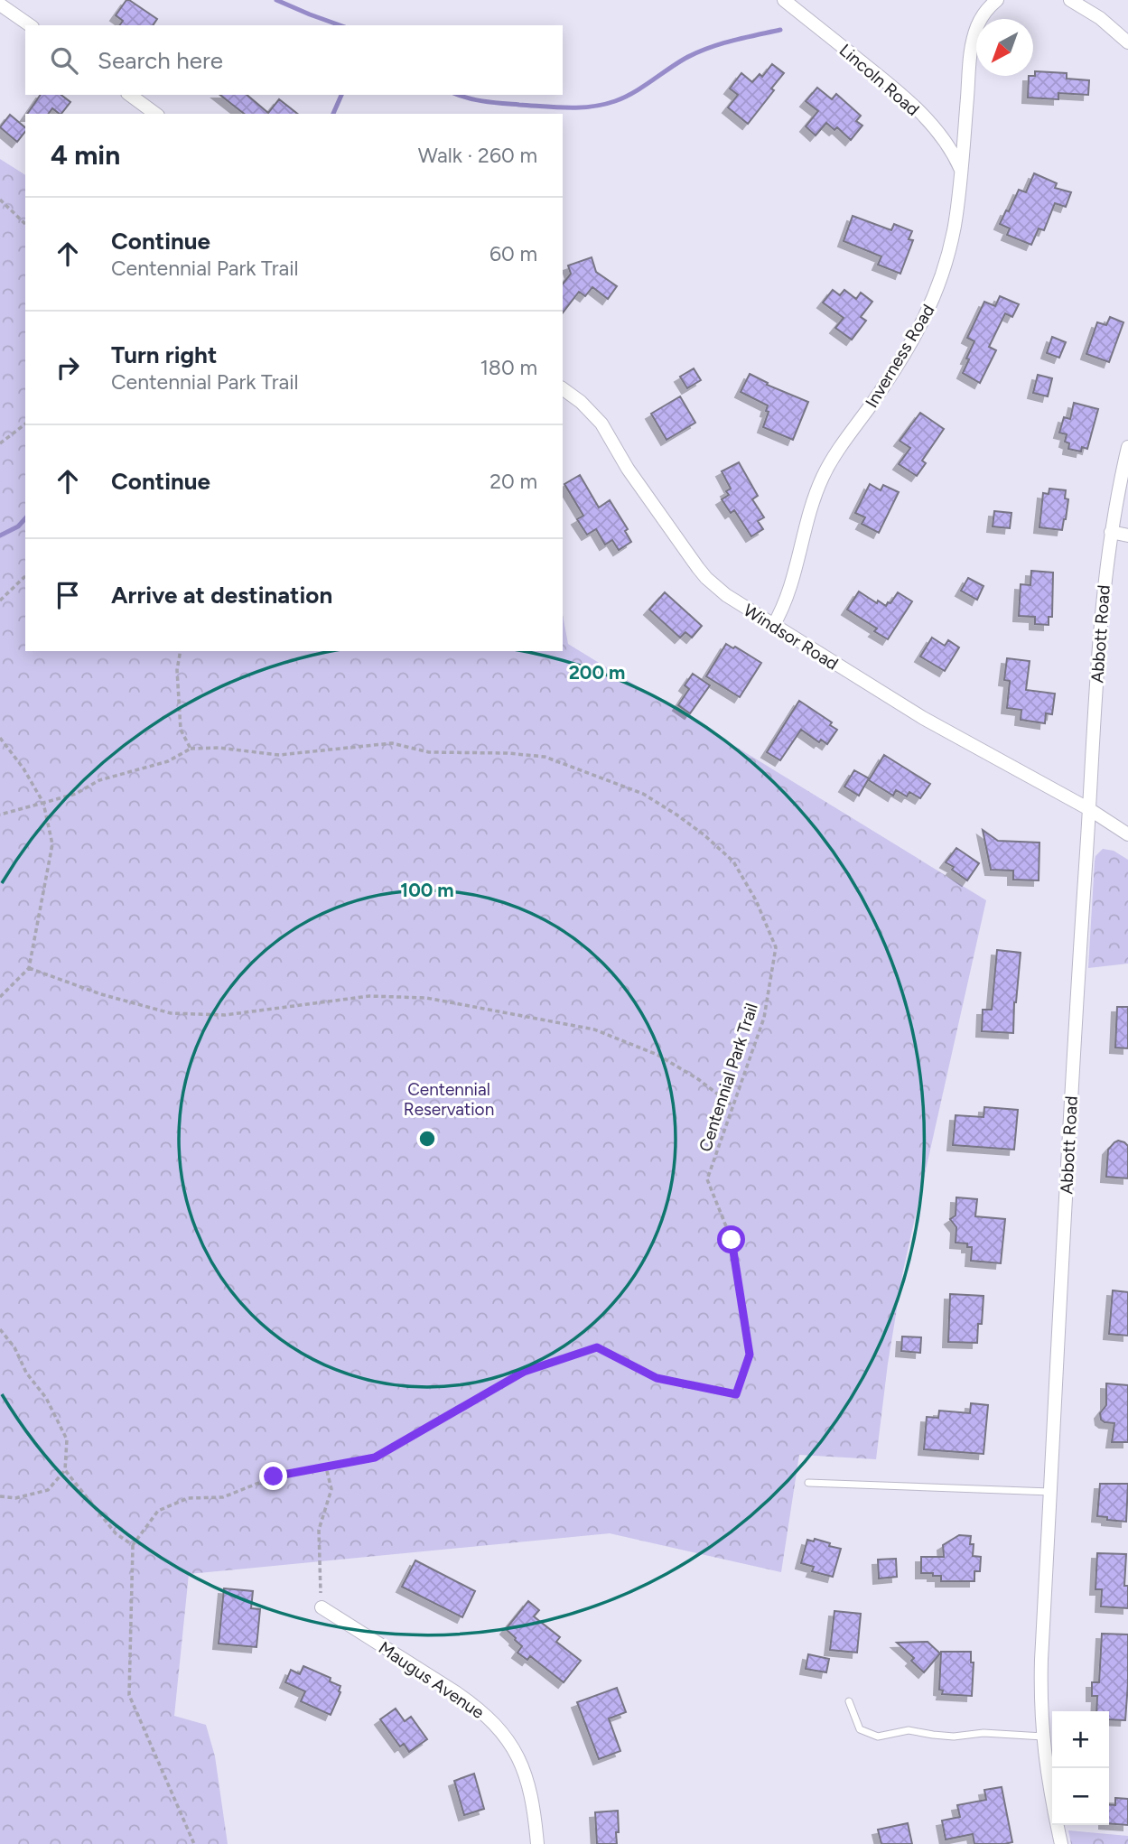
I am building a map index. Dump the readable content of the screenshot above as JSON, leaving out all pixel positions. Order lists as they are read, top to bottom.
{
  "streets": {
    "street": [
      "Lincoln Road",
      "Inverness Road",
      "Abbott Road",
      "Windsor Road",
      "Maugus Avenue"
    ],
    "path": ["Centennial Park Trail"]
  },
  "crossings": [
    ["Lincoln Road", "Inverness Road"],
    ["Inverness Road", "Windsor Road"],
    ["Abbott Road", "Windsor Road"]
  ],
  "parks": ["Centennial Reservation"],
  "north": "bottom left",
  "page": {
    "search": "Search here",
    "heading": ["4 min", "Walk · 260 m"],
    "list": [
      ["Continue", "Centennial Park Trail", "60 m"],
      ["Turn right", "Centennial Park Trail", "180 m"],
      ["Continue", "20 m"],
      "Arrive at destination"
    ],
    "map_buttons": ["+", "−"]
  },
  "rings": ["200 m", "100 m"]
}
